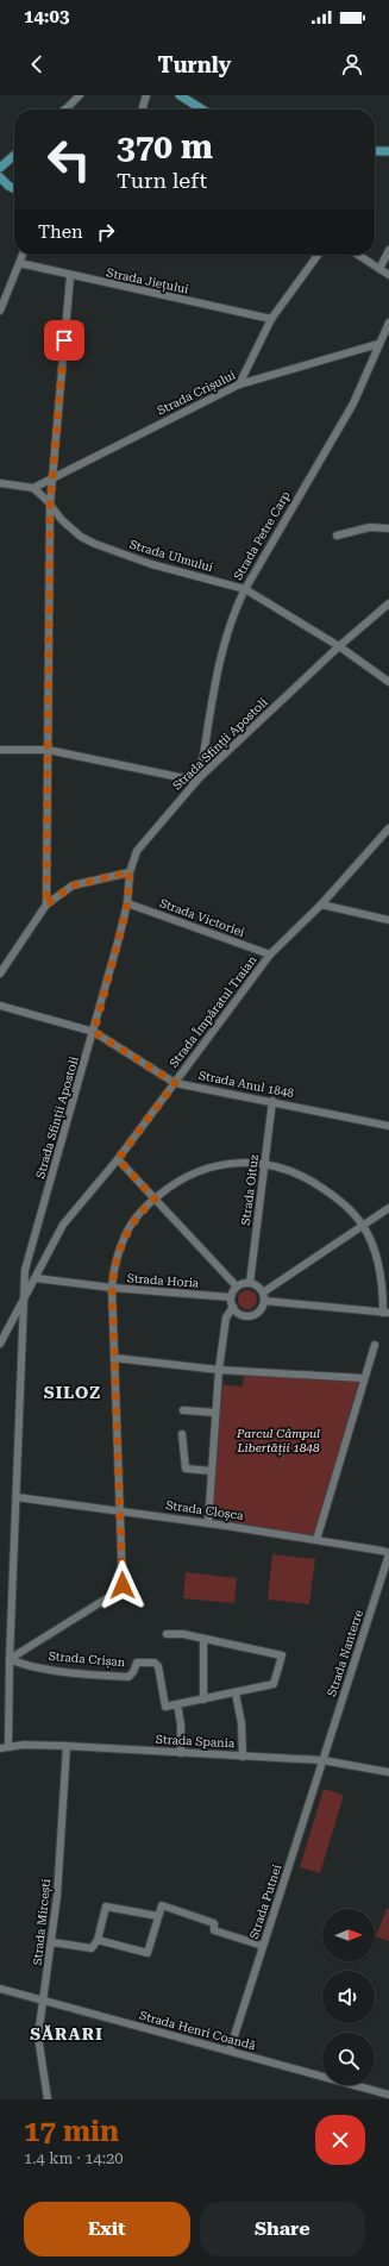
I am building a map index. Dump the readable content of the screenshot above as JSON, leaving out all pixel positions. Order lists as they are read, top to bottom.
{
  "streets": {
    "street": [
      "Strada Jiețului",
      "Strada Crișului",
      "Strada Petre Carp",
      "Strada Ulmului",
      "Strada Sfinții Apostoli",
      "Strada Victoriei",
      "Strada Împăratul Traian",
      "Strada Anul 1848",
      "Strada Oituz",
      "Strada Horia",
      "Strada Cloșca",
      "Strada Nanterre",
      "Strada Crișan",
      "Strada Spania",
      "Strada Putnei",
      "Strada Mircești",
      "Strada Henri Coandă"
    ]
  },
  "crossings": [
    ["Strada Crișului", "Strada Petre Carp"],
    ["Strada Crișului", "Strada Ulmului"],
    ["Strada Petre Carp", "Strada Ulmului"],
    ["Strada Petre Carp", "Strada Sfinții Apostoli"],
    ["Strada Ulmului", "Strada Sfinții Apostoli"],
    ["Strada Sfinții Apostoli", "Strada Victoriei"],
    ["Strada Sfinții Apostoli", "Strada Împăratul Traian"],
    ["Strada Sfinții Apostoli", "Strada Anul 1848"],
    ["Strada Sfinții Apostoli", "Strada Cloșca"],
    ["Strada Sfinții Apostoli", "Strada Crișan"],
    ["Strada Sfinții Apostoli", "Strada Spania"],
    ["Strada Victoriei", "Strada Împăratul Traian"],
    ["Strada Împăratul Traian", "Strada Anul 1848"],
    ["Strada Împăratul Traian", "Strada Horia"],
    ["Strada Anul 1848", "Strada Oituz"],
    ["Strada Oituz", "Strada Horia"],
    ["Strada Cloșca", "Strada Nanterre"],
    ["Strada Nanterre", "Strada Spania"],
    ["Strada Nanterre", "Strada Putnei"],
    ["Strada Spania", "Strada Putnei"],
    ["Strada Spania", "Strada Mircești"],
    ["Strada Putnei", "Strada Henri Coandă"],
    ["Strada Mircești", "Strada Henri Coandă"]
  ],
  "districts": ["SILOZ", "SĂRARI"],
  "parks": ["Parcul Câmpul Libertății 1848"],
  "north": "right",
  "page": {
    "status": "14:03",
    "header": "Turnly",
    "turn": ["370 m", "Turn left"],
    "then": "Then",
    "heading": ["17 min", "1.4 km · 14:20"],
    "buttons": ["Exit", "Share"]
  }
}
